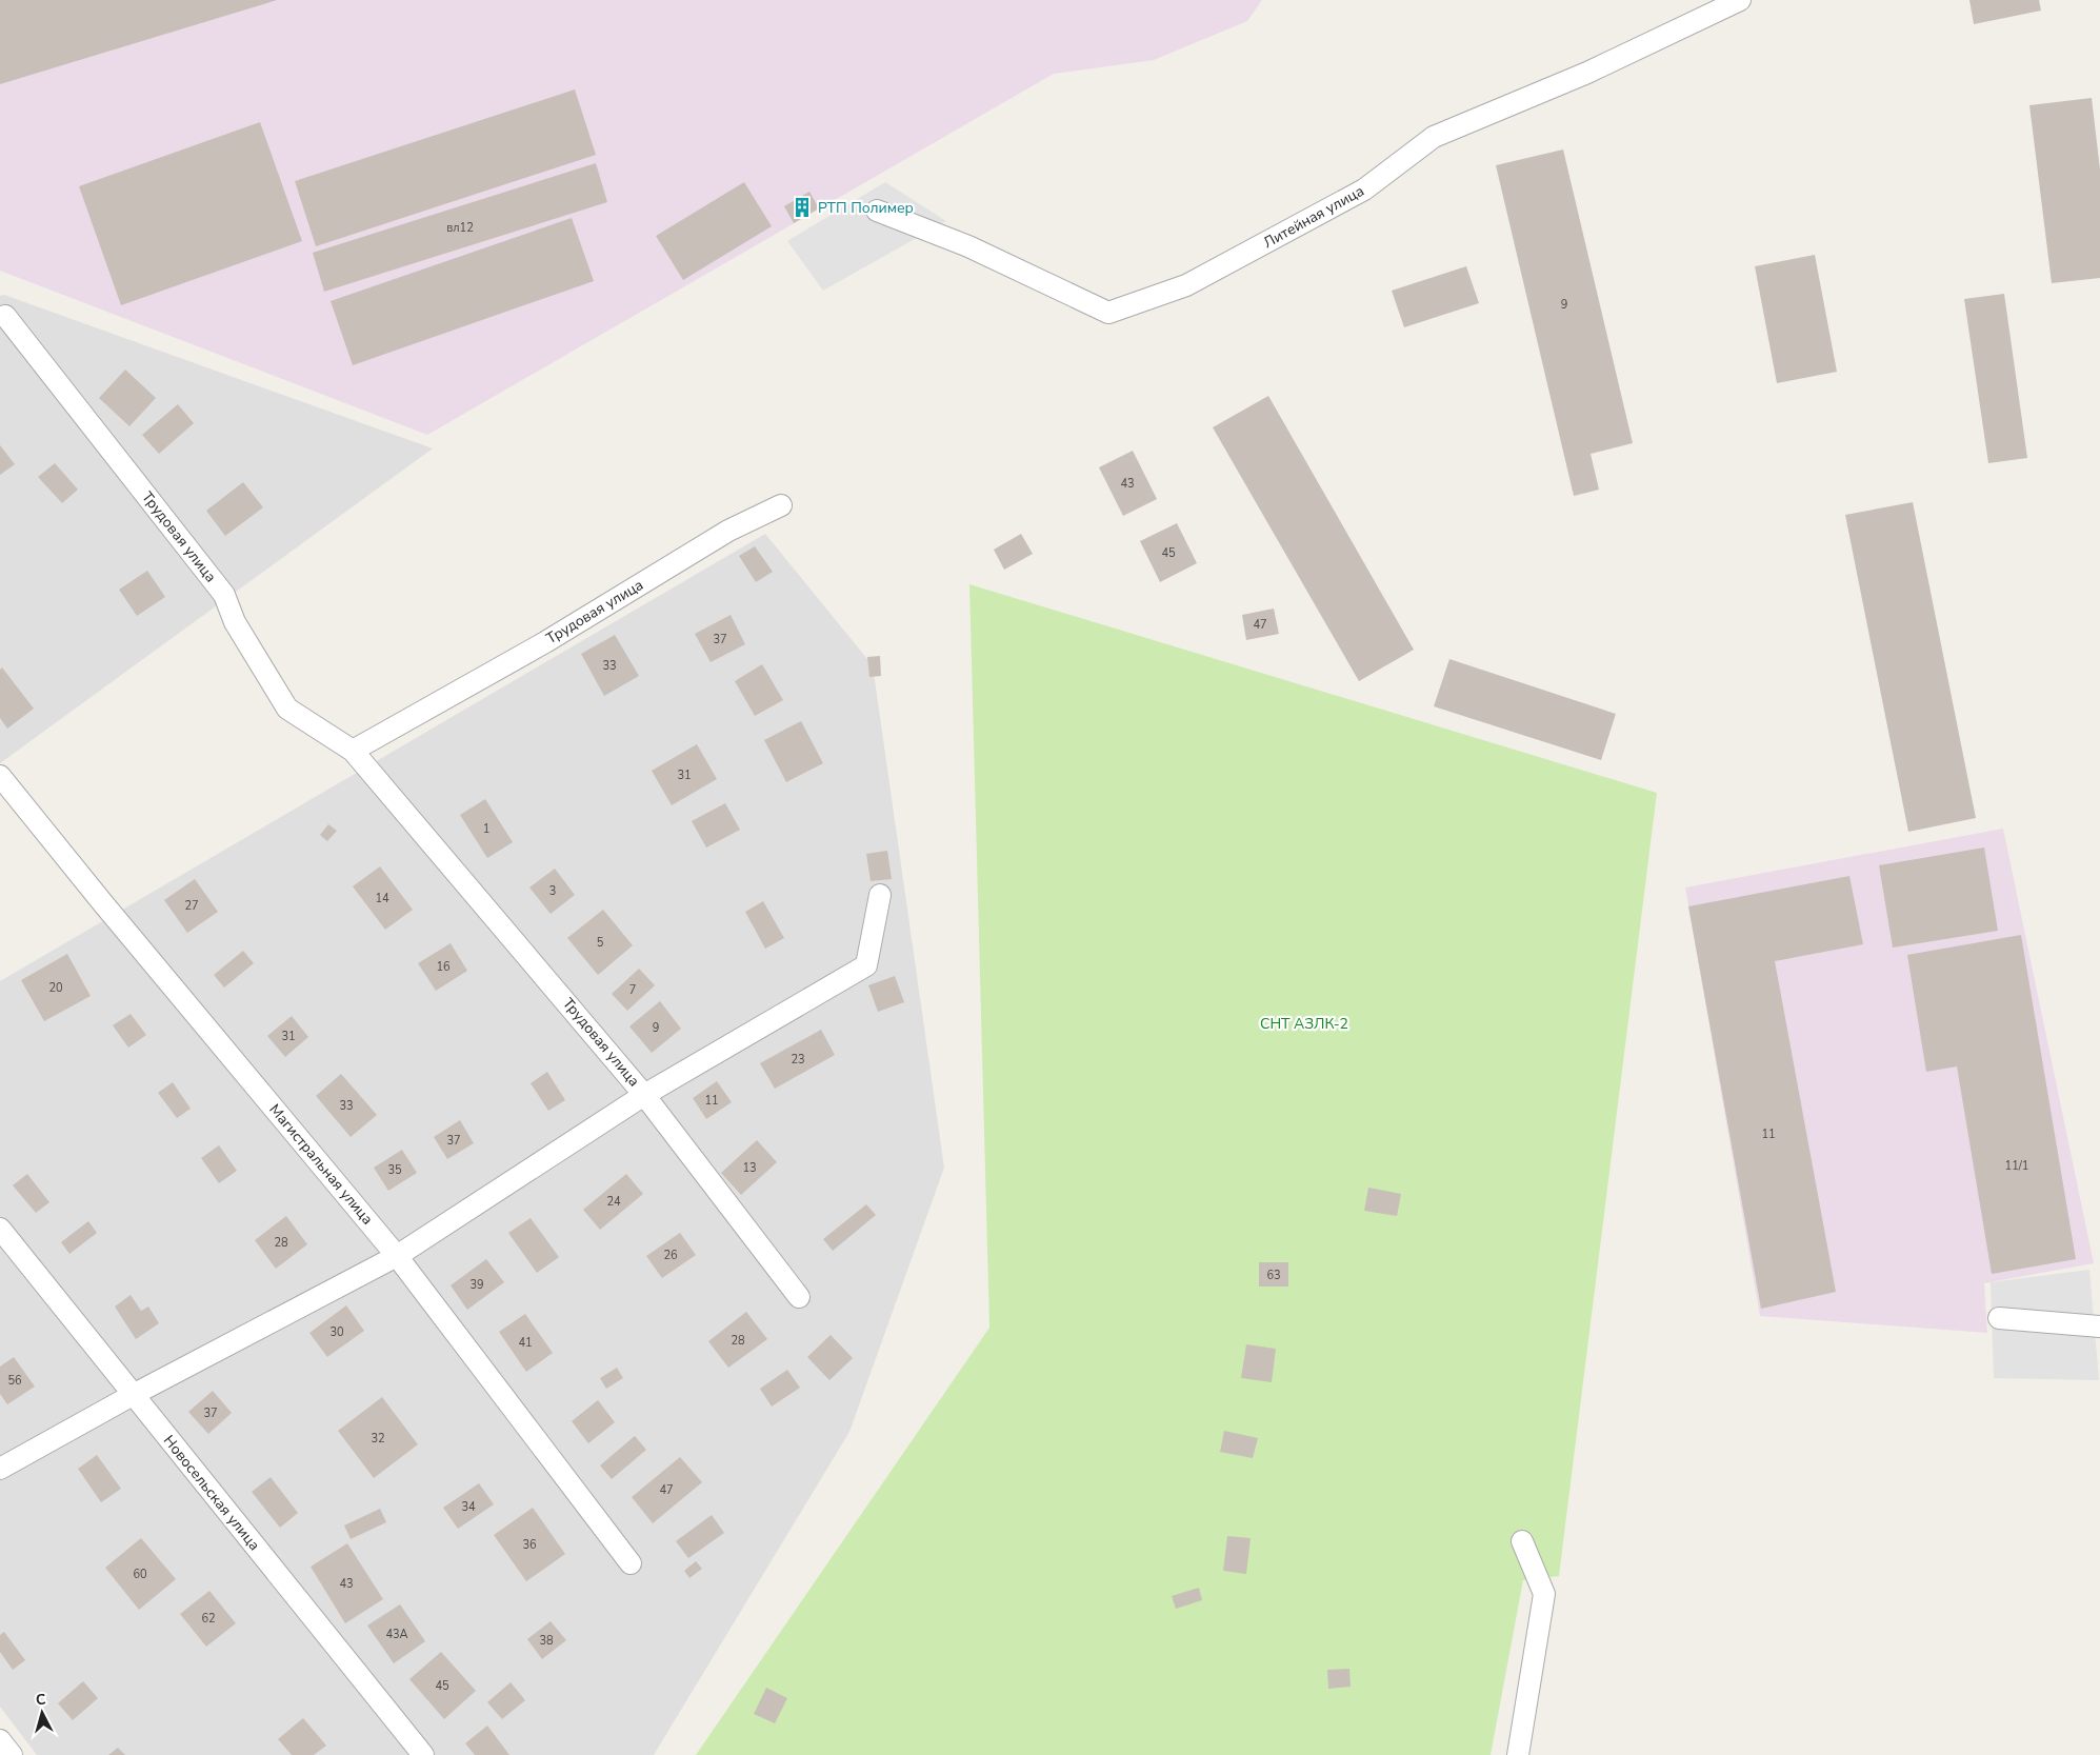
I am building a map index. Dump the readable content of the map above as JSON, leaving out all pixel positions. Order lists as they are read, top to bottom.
{
  "streets": {
    "street": [
      "Литейная улица",
      "Трудовая улица",
      "Магистральная улица",
      "Новосельская улица"
    ]
  },
  "parks": ["СНТ АЗЛК-2"],
  "places": {
    "building": ["РТП Полимер"]
  },
  "house_numbers": [
    "вл12",
    "9",
    "43",
    "45",
    "47",
    "37",
    "33",
    "31",
    "1",
    "3",
    "14",
    "27",
    "5",
    "16",
    "20",
    "7",
    "9",
    "31",
    "23",
    "11",
    "33",
    "11",
    "37",
    "11/1",
    "13",
    "35",
    "24",
    "28",
    "26",
    "63",
    "39",
    "30",
    "28",
    "41",
    "56",
    "37",
    "32",
    "47",
    "34",
    "36",
    "60",
    "43",
    "62",
    "43А",
    "38",
    "45"
  ],
  "north": "top"
}
